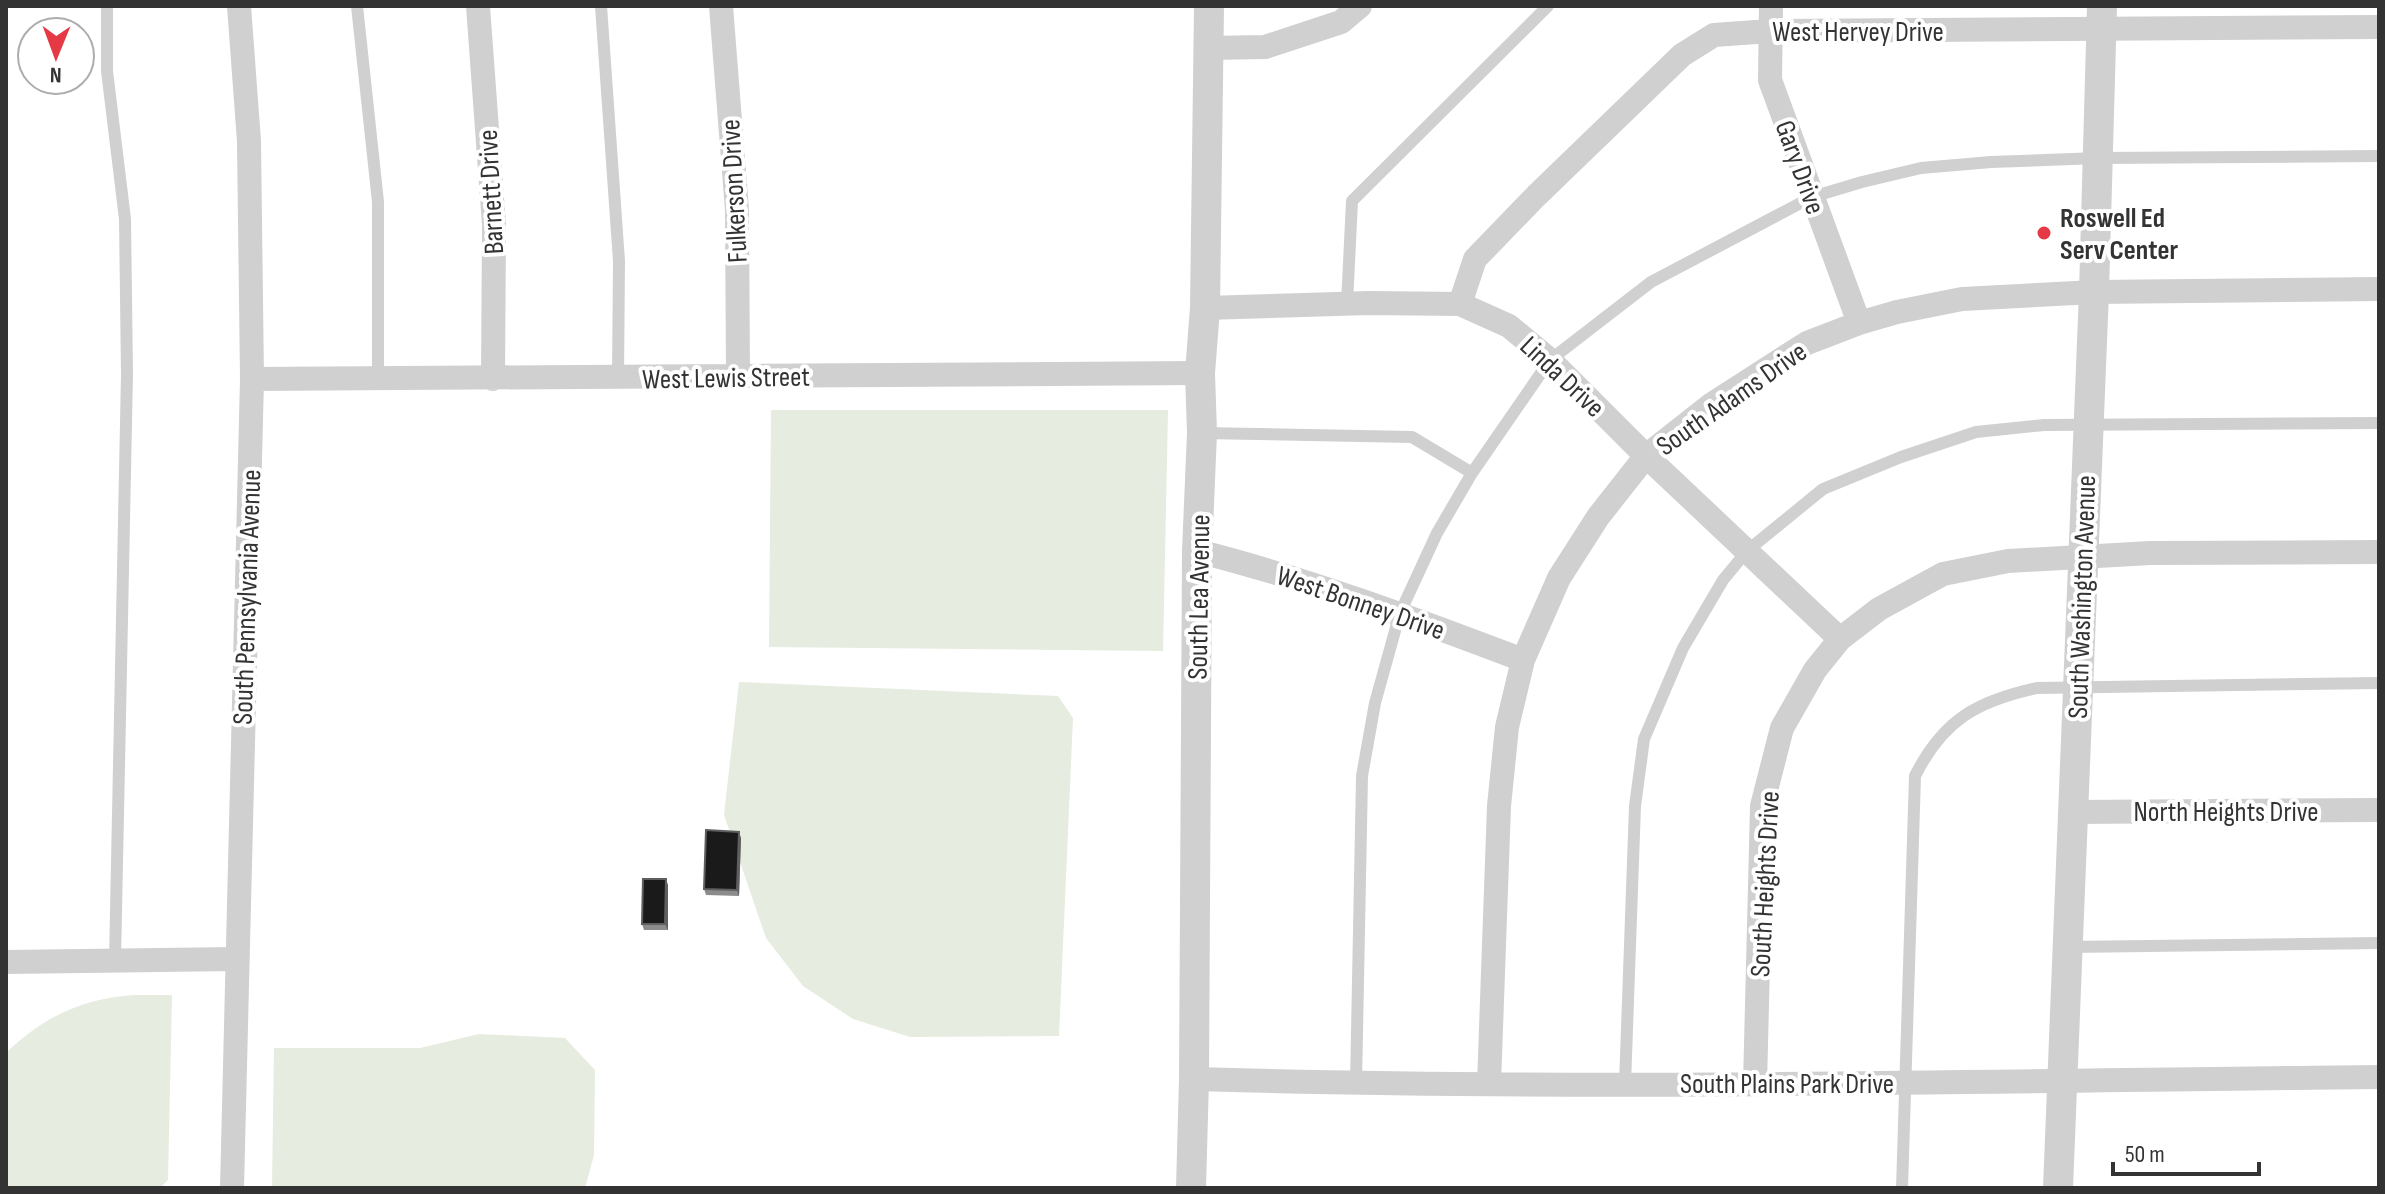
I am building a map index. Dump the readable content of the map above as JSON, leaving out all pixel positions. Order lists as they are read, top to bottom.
{
  "streets": {
    "street": [
      "West Hervey Drive",
      "Gary Drive",
      "Fulkerson Drive",
      "Barnett Drive",
      "Linda Drive",
      "West Lewis Street",
      "South Adams Drive",
      "South Pennsylvania Avenue",
      "South Lea Avenue",
      "South Washington Avenue",
      "West Bonney Drive",
      "North Heights Drive",
      "South Heights Drive",
      "South Plains Park Drive"
    ]
  },
  "crossings": [
    ["West Hervey Drive", "Gary Drive"],
    ["West Hervey Drive", "Linda Drive"],
    ["West Hervey Drive", "South Washington Avenue"],
    ["Gary Drive", "South Adams Drive"],
    ["Fulkerson Drive", "West Lewis Street"],
    ["Barnett Drive", "West Lewis Street"],
    ["Linda Drive", "South Adams Drive"],
    ["Linda Drive", "South Lea Avenue"],
    ["Linda Drive", "South Heights Drive"],
    ["West Lewis Street", "South Pennsylvania Avenue"],
    ["West Lewis Street", "South Lea Avenue"],
    ["South Adams Drive", "South Washington Avenue"],
    ["South Adams Drive", "West Bonney Drive"],
    ["South Adams Drive", "South Plains Park Drive"],
    ["South Lea Avenue", "West Bonney Drive"],
    ["South Lea Avenue", "South Plains Park Drive"],
    ["South Washington Avenue", "North Heights Drive"],
    ["South Washington Avenue", "South Heights Drive"],
    ["South Washington Avenue", "South Plains Park Drive"],
    ["South Heights Drive", "South Plains Park Drive"]
  ],
  "places": ["Roswell Ed Serv Center"],
  "scale_bar": "50 m",
  "north": "bottom"
}
